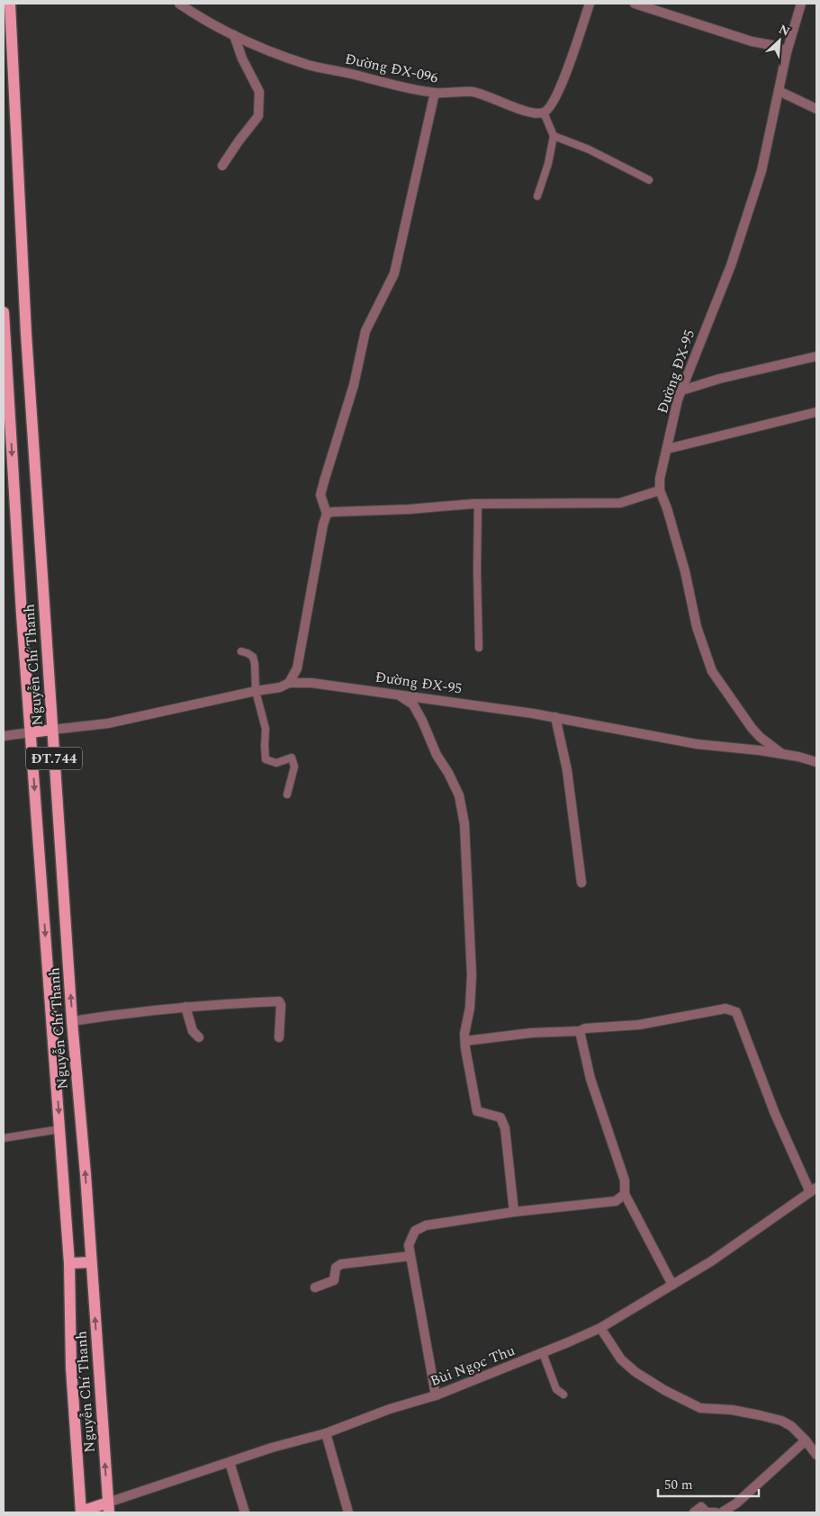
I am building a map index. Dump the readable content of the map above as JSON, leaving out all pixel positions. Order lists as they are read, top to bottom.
{
  "streets": {
    "main road": ["Nguyễn Chí Thanh", "ĐT.744"],
    "street": ["Đường ĐX-096", "Đường ĐX-95", "Bùi Ngọc Thu"]
  },
  "crossings": [
    ["Đường ĐX-95", "Nguyễn Chí Thanh"],
    ["Nguyễn Chí Thanh", "Bùi Ngọc Thu"]
  ],
  "scale_bar": "50 m",
  "north": "top right"
}
